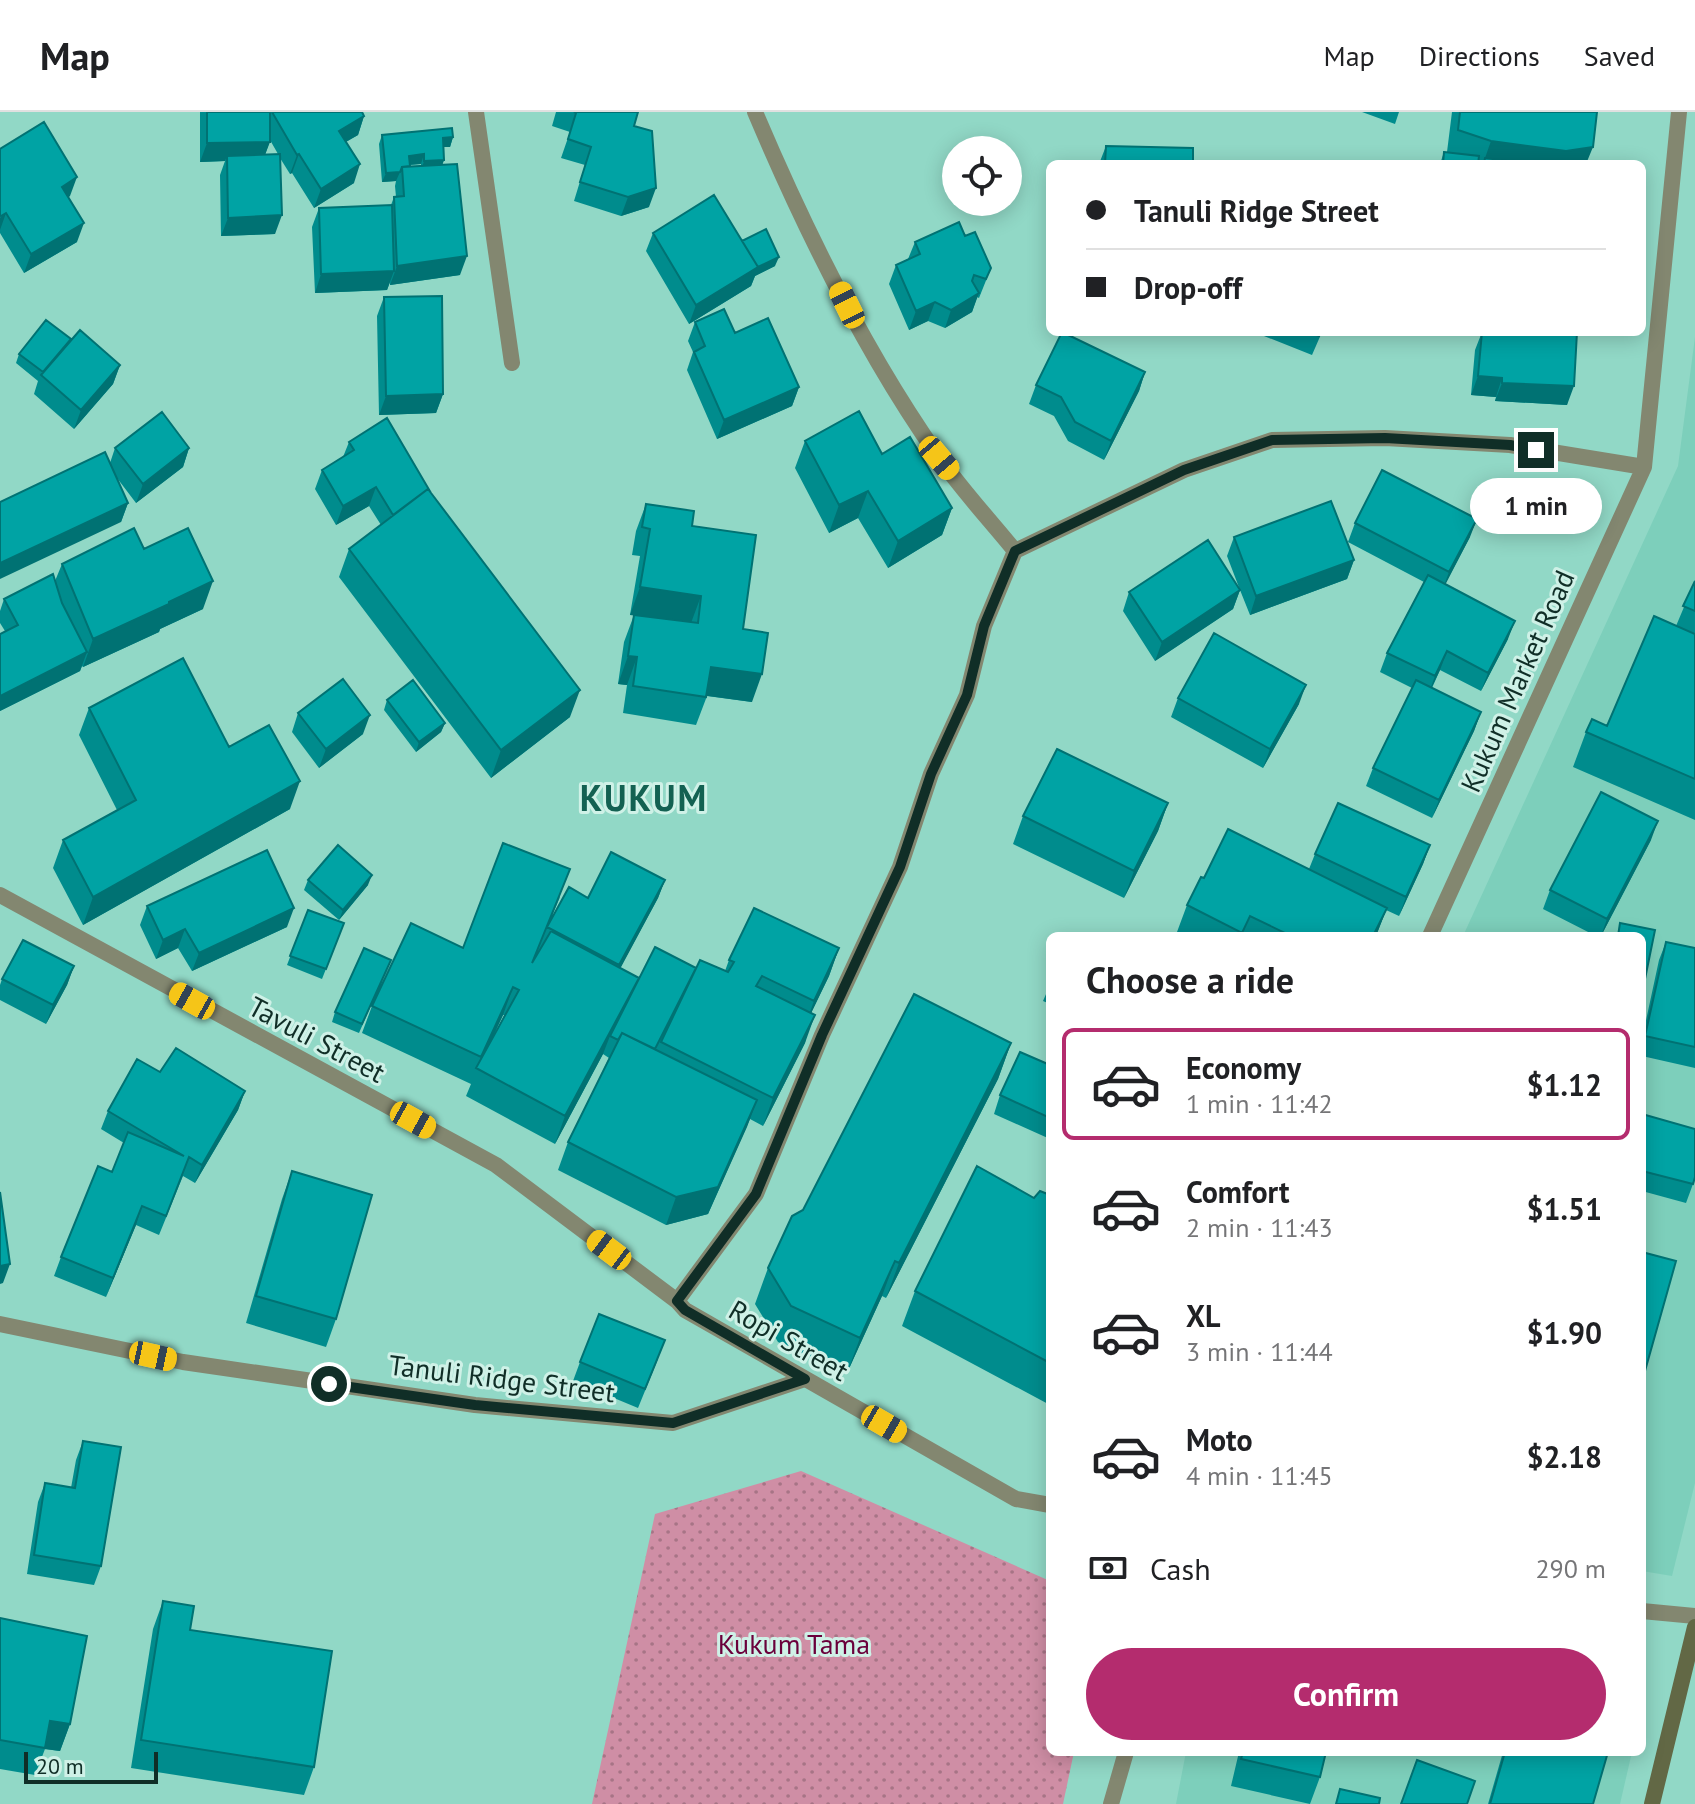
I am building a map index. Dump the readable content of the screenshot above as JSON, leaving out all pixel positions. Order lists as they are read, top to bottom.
{
  "streets": {
    "street": [
      "Kukum Market Road",
      "Tavuli Street",
      "Ropi Street",
      "Tanuli Ridge Street"
    ]
  },
  "crossings": [
    ["Tavuli Street", "Ropi Street"],
    ["Ropi Street", "Tanuli Ridge Street"]
  ],
  "districts": ["KUKUM"],
  "parks": ["Kukum Tama"],
  "scale_bar": "20 m",
  "page": {
    "header": "Map",
    "nav": ["Map", "Directions", "Saved"],
    "banner": ["Tanuli Ridge Street", "Drop-off"],
    "bubble": "1 min",
    "heading": "Choose a ride",
    "list": [
      {
        "name": "Economy",
        "note": "1 min · 11:42",
        "value": "$1.12"
      },
      {
        "name": "Comfort",
        "note": "2 min · 11:43",
        "value": "$1.51"
      },
      {
        "name": "XL",
        "note": "3 min · 11:44",
        "value": "$1.90"
      },
      {
        "name": "Moto",
        "note": "4 min · 11:45",
        "value": "$2.18"
      }
    ],
    "pay": ["Cash", "290 m"],
    "buttons": "Confirm",
    "scale": "20 m"
  }
}
